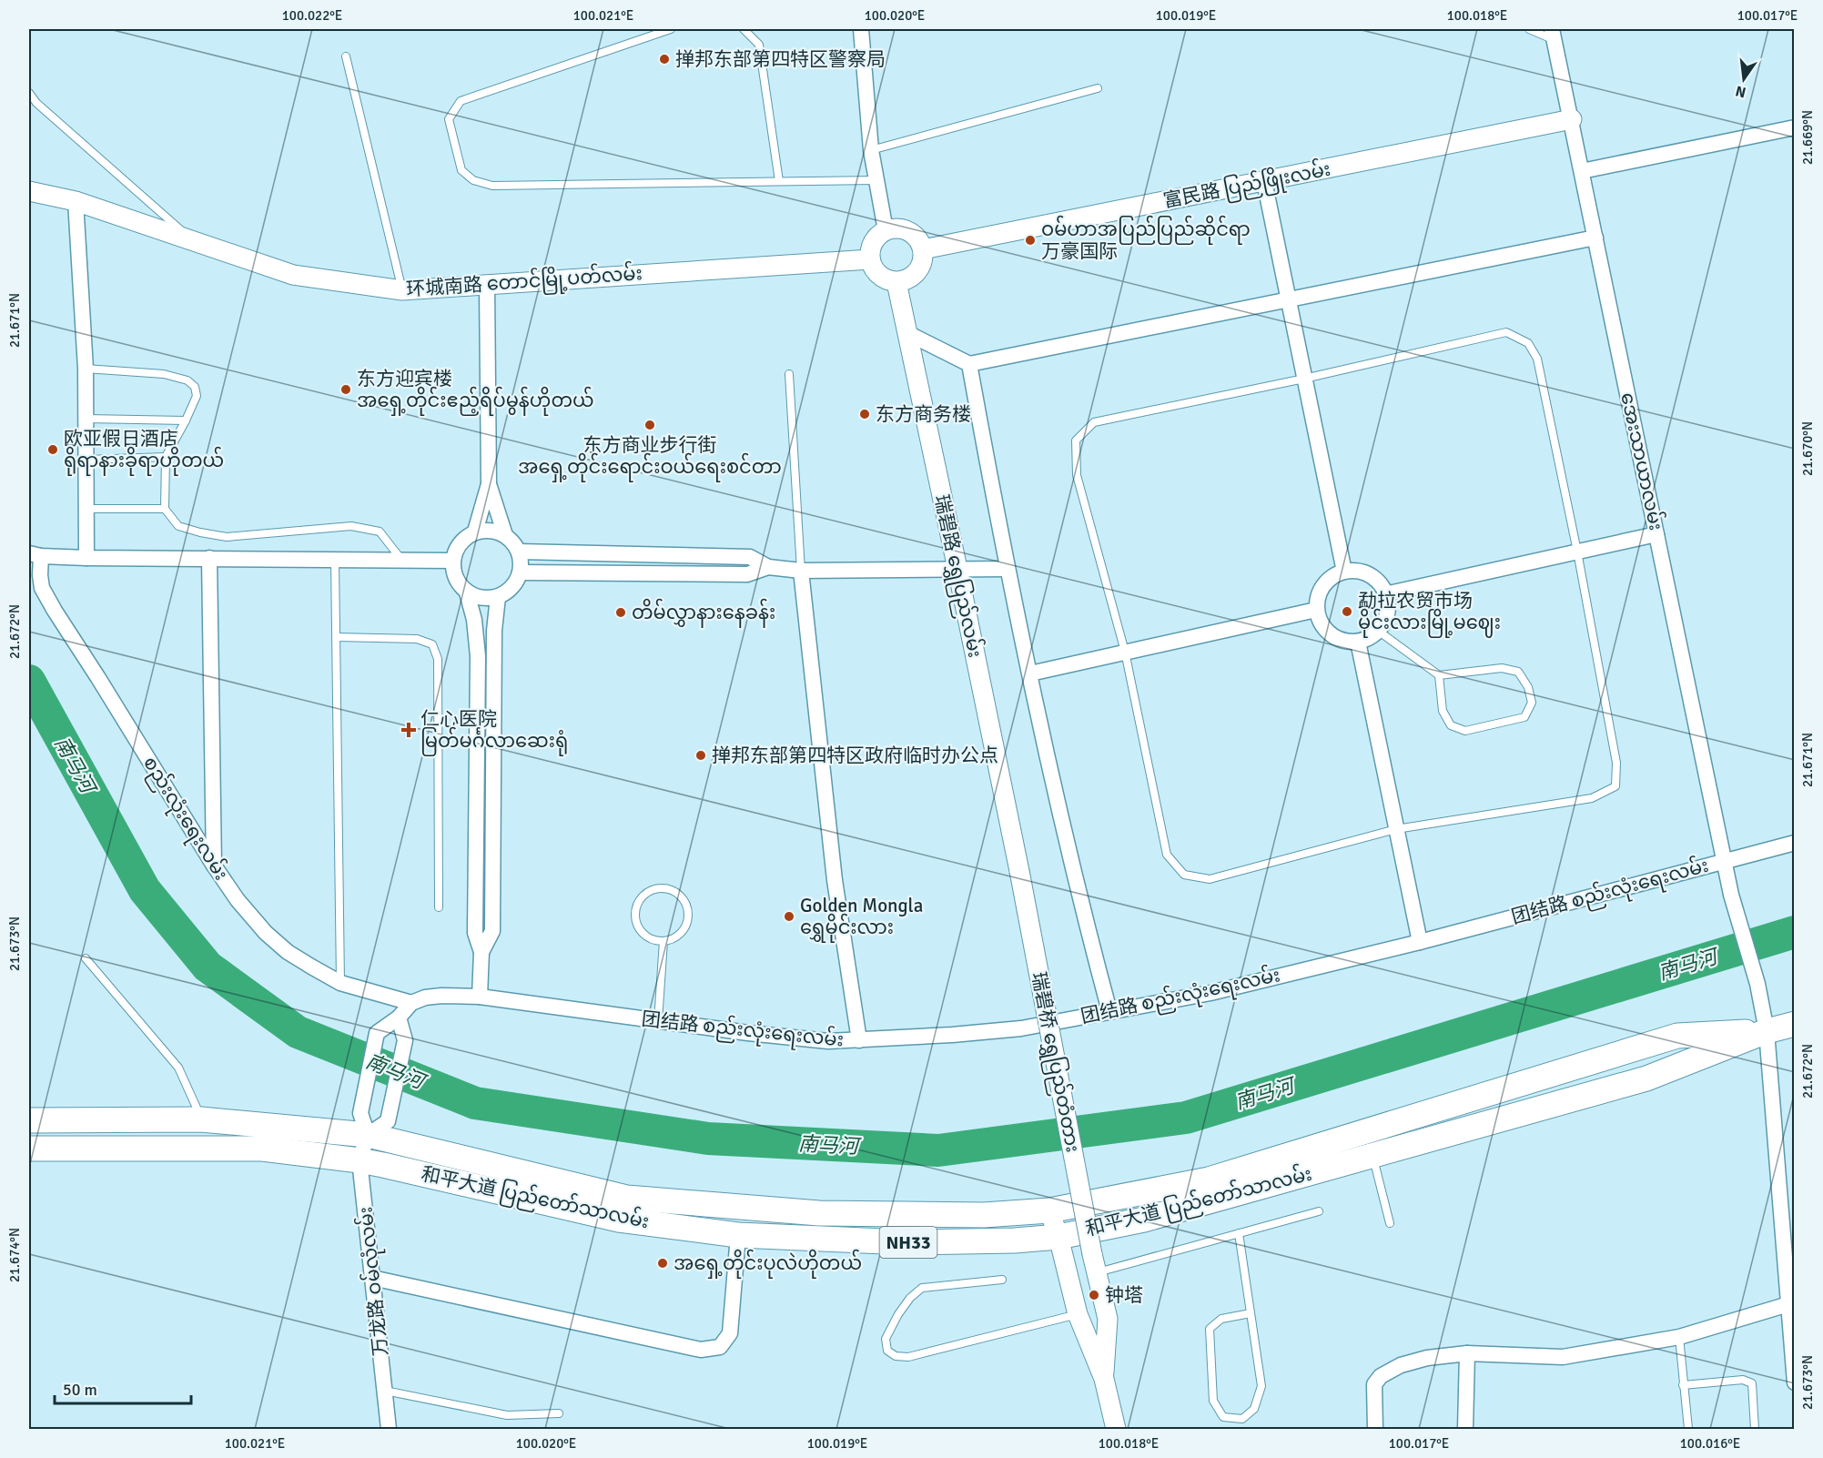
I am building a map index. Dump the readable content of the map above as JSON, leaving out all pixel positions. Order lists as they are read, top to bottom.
{
  "streets": {
    "highway": ["和平大道 ပြည်တော်သာလမ်း", "NH33"],
    "street": [
      "富民路 ပြည်ဖြိုးလမ်း",
      "环城南路 တောင်မြို့ပတ်လမ်း",
      "အေးသာယာလမ်း",
      "瑞碧路 ရွှေပြည်လမ်း",
      "စည်းလုံးရေးလမ်း",
      "团结路 စည်းလုံးရေးလမ်း",
      "瑞碧桥 ရွှေပြည်တံတား",
      "万龙路 ဝမ်လုံလမ်း"
    ]
  },
  "crossings": [
    ["富民路 ပြည်ဖြိုးလမ်း", "环城南路 တောင်မြို့ပတ်လမ်း"],
    ["富民路 ပြည်ဖြိုးလမ်း", "အေးသာယာလမ်း"],
    ["富民路 ပြည်ဖြိုးလမ်း", "瑞碧路 ရွှေပြည်လမ်း"],
    ["环城南路 တောင်မြို့ပတ်လမ်း", "瑞碧路 ရွှေပြည်လမ်း"],
    ["အေးသာယာလမ်း", "团结路 စည်းလုံးရေးလမ်း"],
    ["အေးသာယာလမ်း", "和平大道 ပြည်တော်သာလမ်း"],
    ["瑞碧路 ရွှေပြည်လမ်း", "瑞碧桥 ရွှေပြည်တံတား"],
    ["စည်းလုံးရေးလမ်း", "团结路 စည်းလုံးရေးလမ်း"],
    ["和平大道 ပြည်တော်သာလမ်း", "万龙路 ဝမ်လုံလမ်း"]
  ],
  "water": ["南马河"],
  "places": {
    "other": [
      "掸邦东部第四特区警察局",
      "ဝမ်ဟာအပြည်ပြည်ဆိုင်ရာ 万豪国际",
      "东方迎宾楼 အရှေ့တိုင်းဧည့်ရိပ်မွန်ဟိုတယ်",
      "东方商务楼",
      "东方商业步行街 အရှေ့တိုင်းရောင်းဝယ်ရေးစင်တာ",
      "欧亚假日酒店 ရိုရာနားခိုရာဟိုတယ်",
      "勐拉农贸市场 မိုင်းလားမြို့မဈေး",
      "တိမ်လွှာနားနေခန်း",
      "掸邦东部第四特区政府临时办公点",
      "Golden Mongla ရွှေမိုင်းလား",
      "အရှေ့တိုင်းပုလဲဟိုတယ်",
      "钟塔"
    ],
    "health": ["仁心医院 မြတ်မင်္ဂလာဆေးရုံ"]
  },
  "scale_bar": "50 m",
  "north": "bottom",
  "coordinates": [
    "100.022°E",
    "100.021°E",
    "100.020°E",
    "100.019°E",
    "100.018°E",
    "100.017°E",
    "21.669°N",
    "21.671°N",
    "21.670°N",
    "21.672°N",
    "21.673°N",
    "21.674°N",
    "100.016°E"
  ]
}
